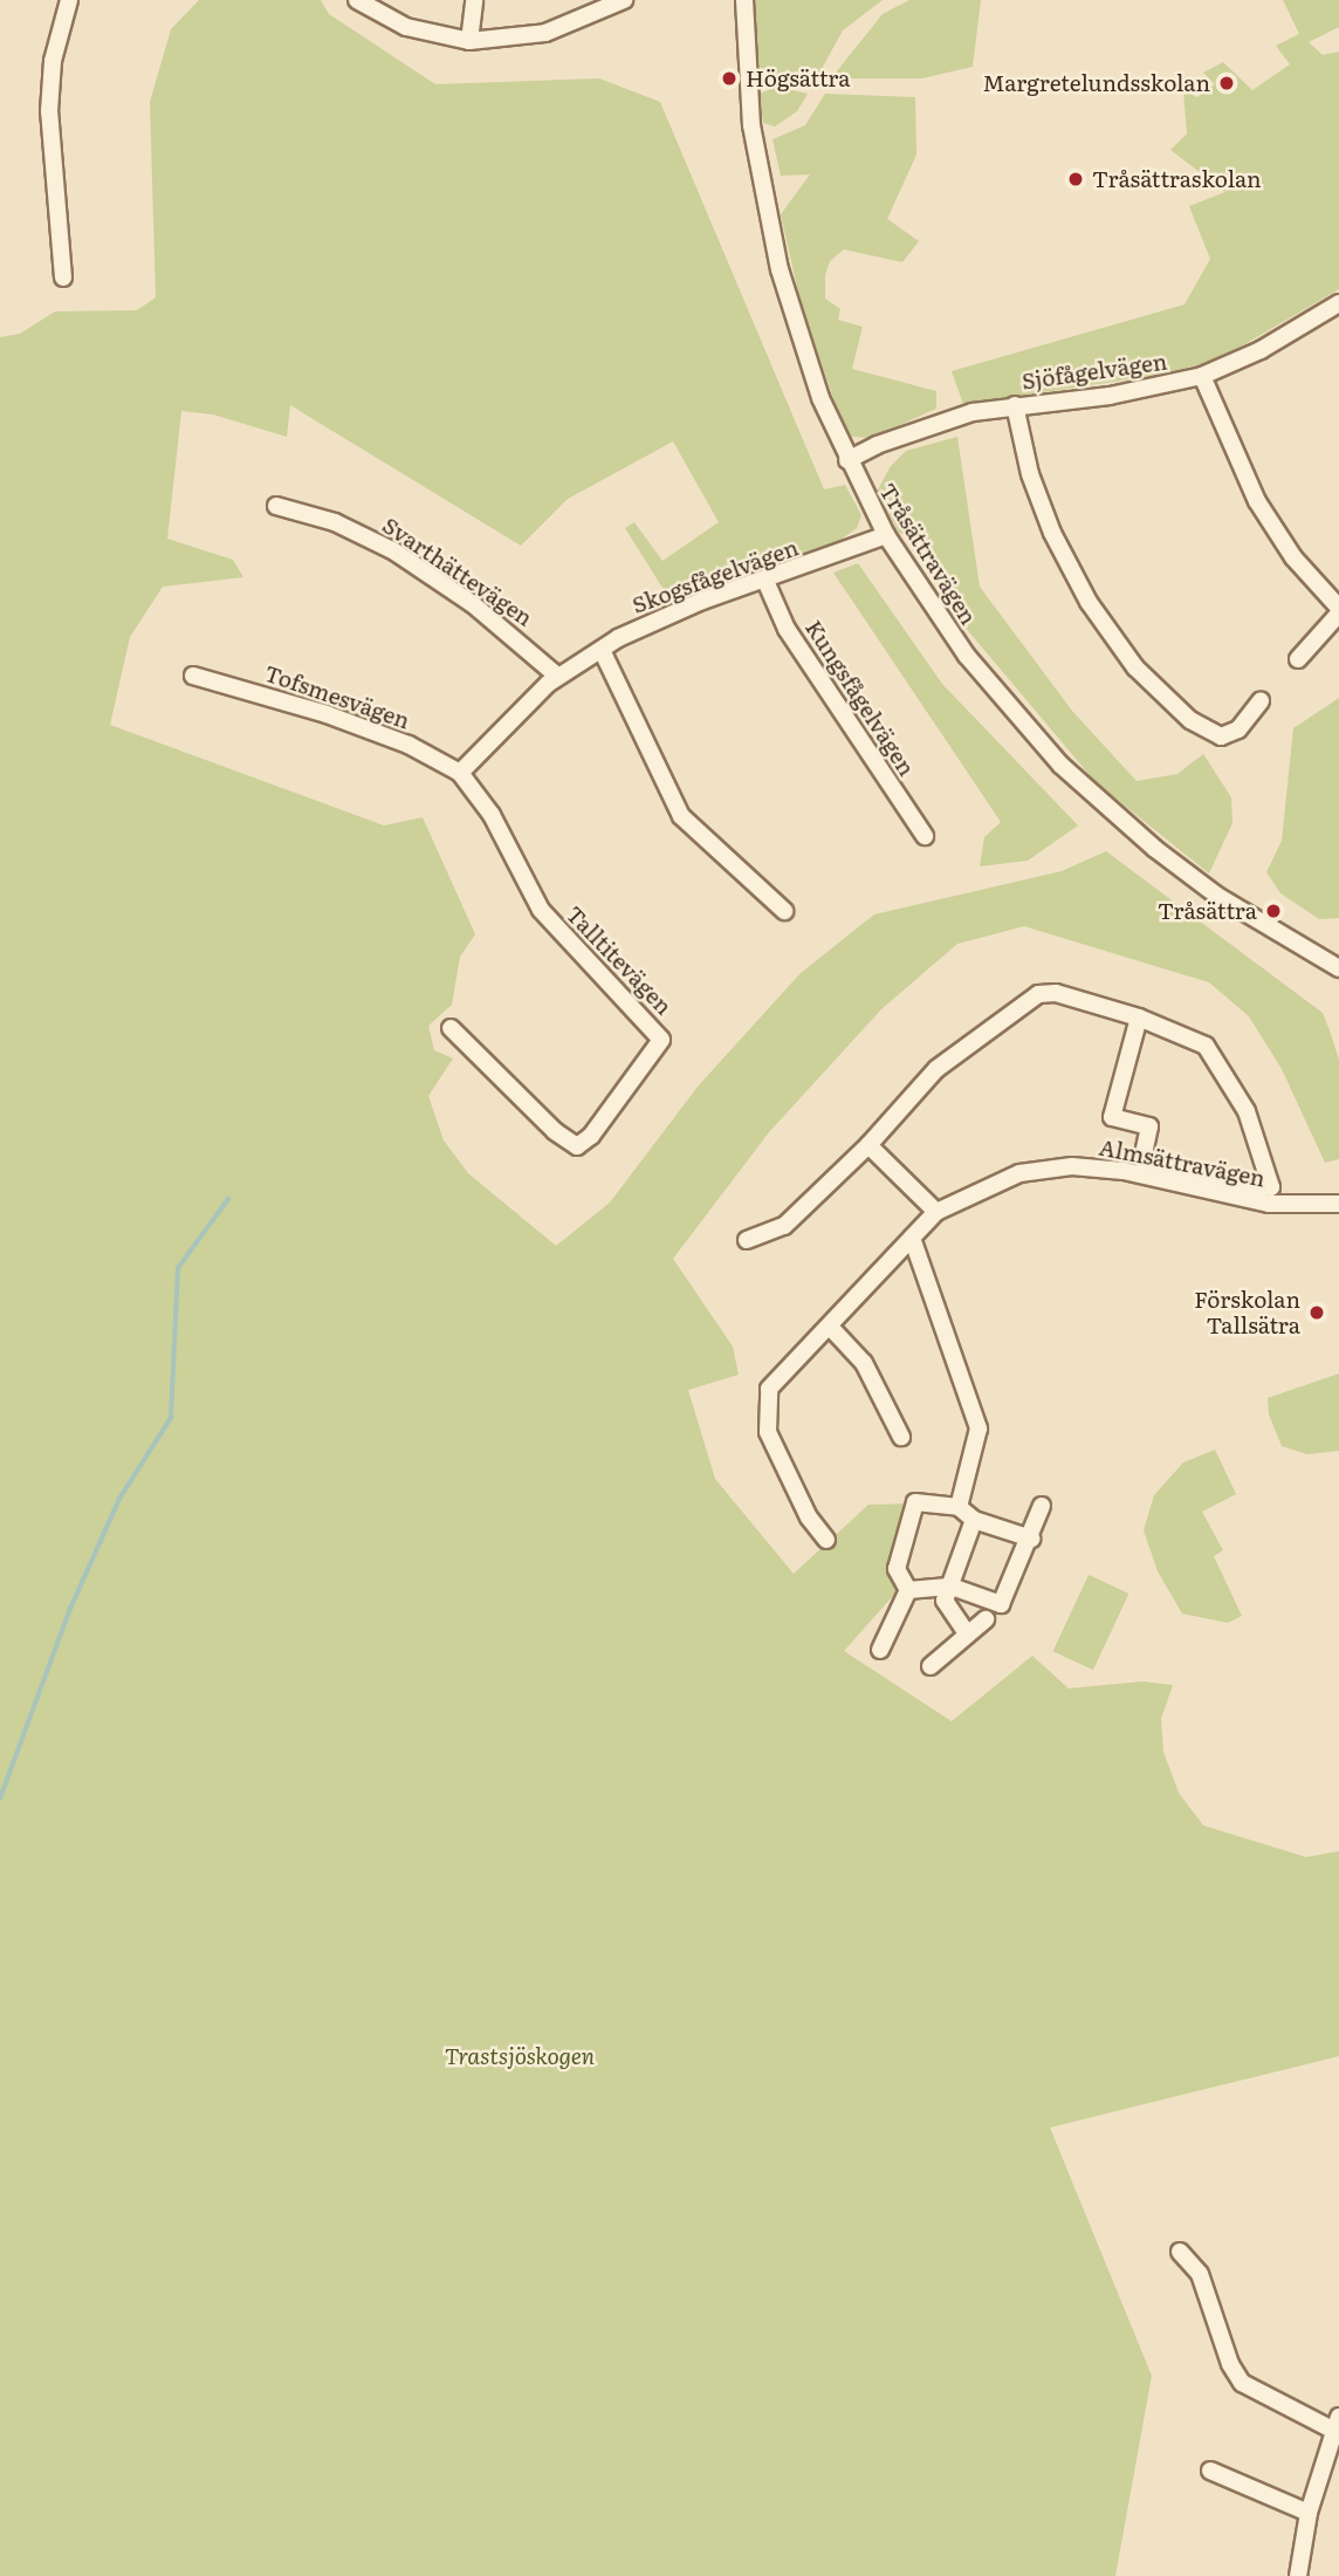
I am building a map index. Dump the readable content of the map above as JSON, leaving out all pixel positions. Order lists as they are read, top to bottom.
{
  "streets": {
    "street": [
      "Sjöfågelvägen",
      "Tråsättravägen",
      "Svarthättevägen",
      "Skogsfågelvägen",
      "Tofsmesvägen",
      "Kungsfågelvägen",
      "Talltitevägen",
      "Almsättravägen"
    ]
  },
  "crossings": [
    ["Sjöfågelvägen", "Tråsättravägen"],
    ["Tråsättravägen", "Skogsfågelvägen"],
    ["Svarthättevägen", "Skogsfågelvägen"],
    ["Skogsfågelvägen", "Tofsmesvägen"],
    ["Skogsfågelvägen", "Kungsfågelvägen"],
    ["Skogsfågelvägen", "Talltitevägen"],
    ["Tofsmesvägen", "Talltitevägen"]
  ],
  "parks": ["Trastsjöskogen"],
  "places": [
    "Högsättra",
    "Margretelundsskolan",
    "Tråsättraskolan",
    "Tråsättra",
    "Förskolan Tallsätra"
  ]
}
